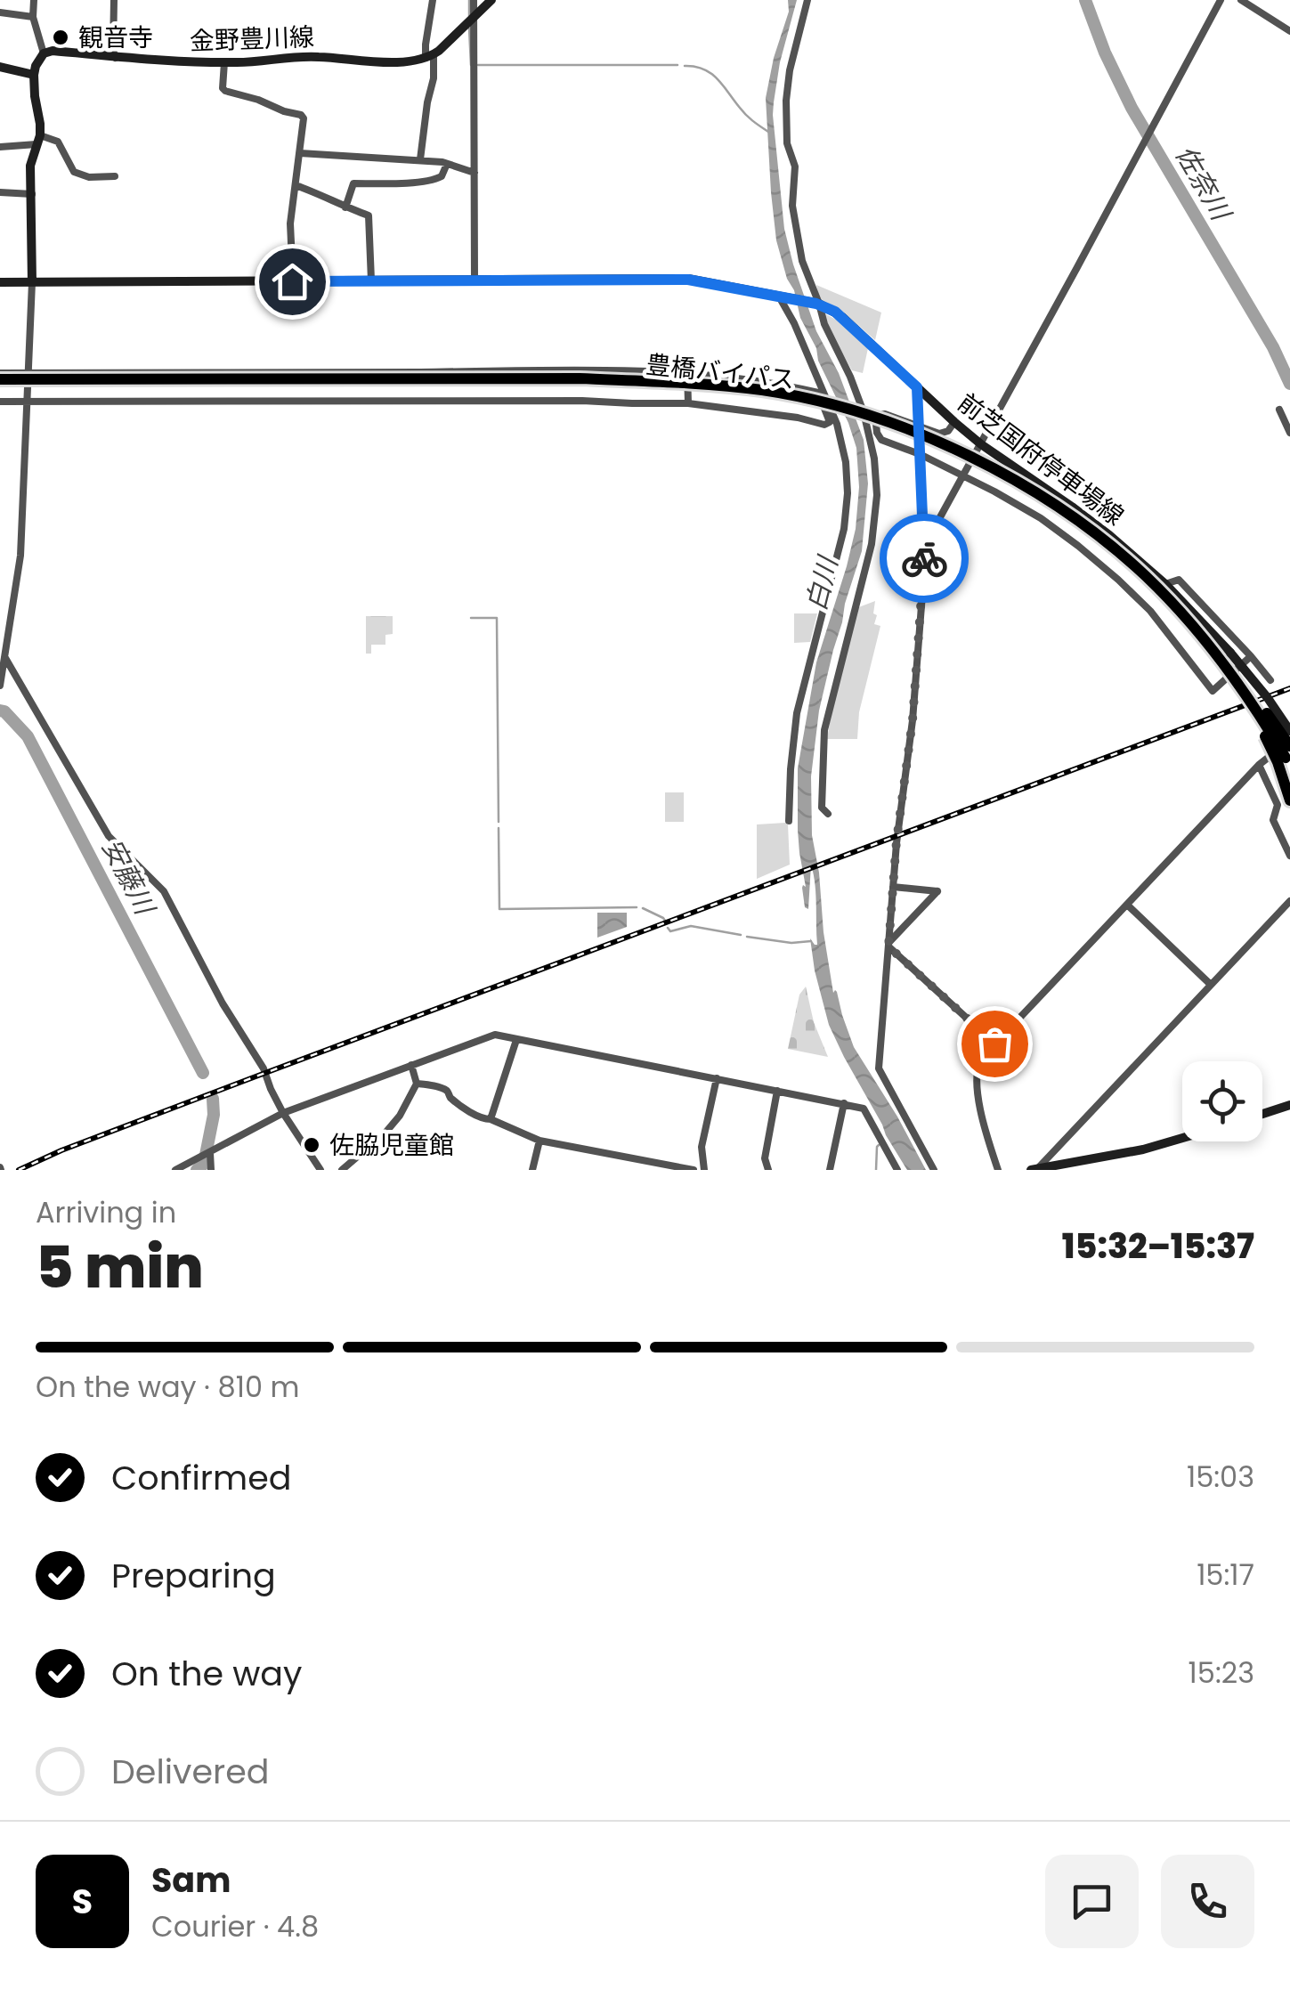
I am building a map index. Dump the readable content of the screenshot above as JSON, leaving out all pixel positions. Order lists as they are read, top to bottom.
{
  "streets": {
    "highway": ["豊橋バイパス"],
    "main road": ["金野豊川線", "前芝国府停車場線"]
  },
  "water": ["佐奈川", "白川", "安藤川"],
  "places": ["観音寺", "佐脇児童館"],
  "page": {
    "heading": ["5 min", "Arriving in", "15:32–15:37"],
    "panel": ["Sam", "Courier · 4.8"],
    "bar": "On the way · 810 m",
    "list": [
      ["Confirmed", "15:03"],
      ["Preparing", "15:17"],
      ["On the way", "15:23"],
      "Delivered"
    ],
    "round": "S"
  }
}
